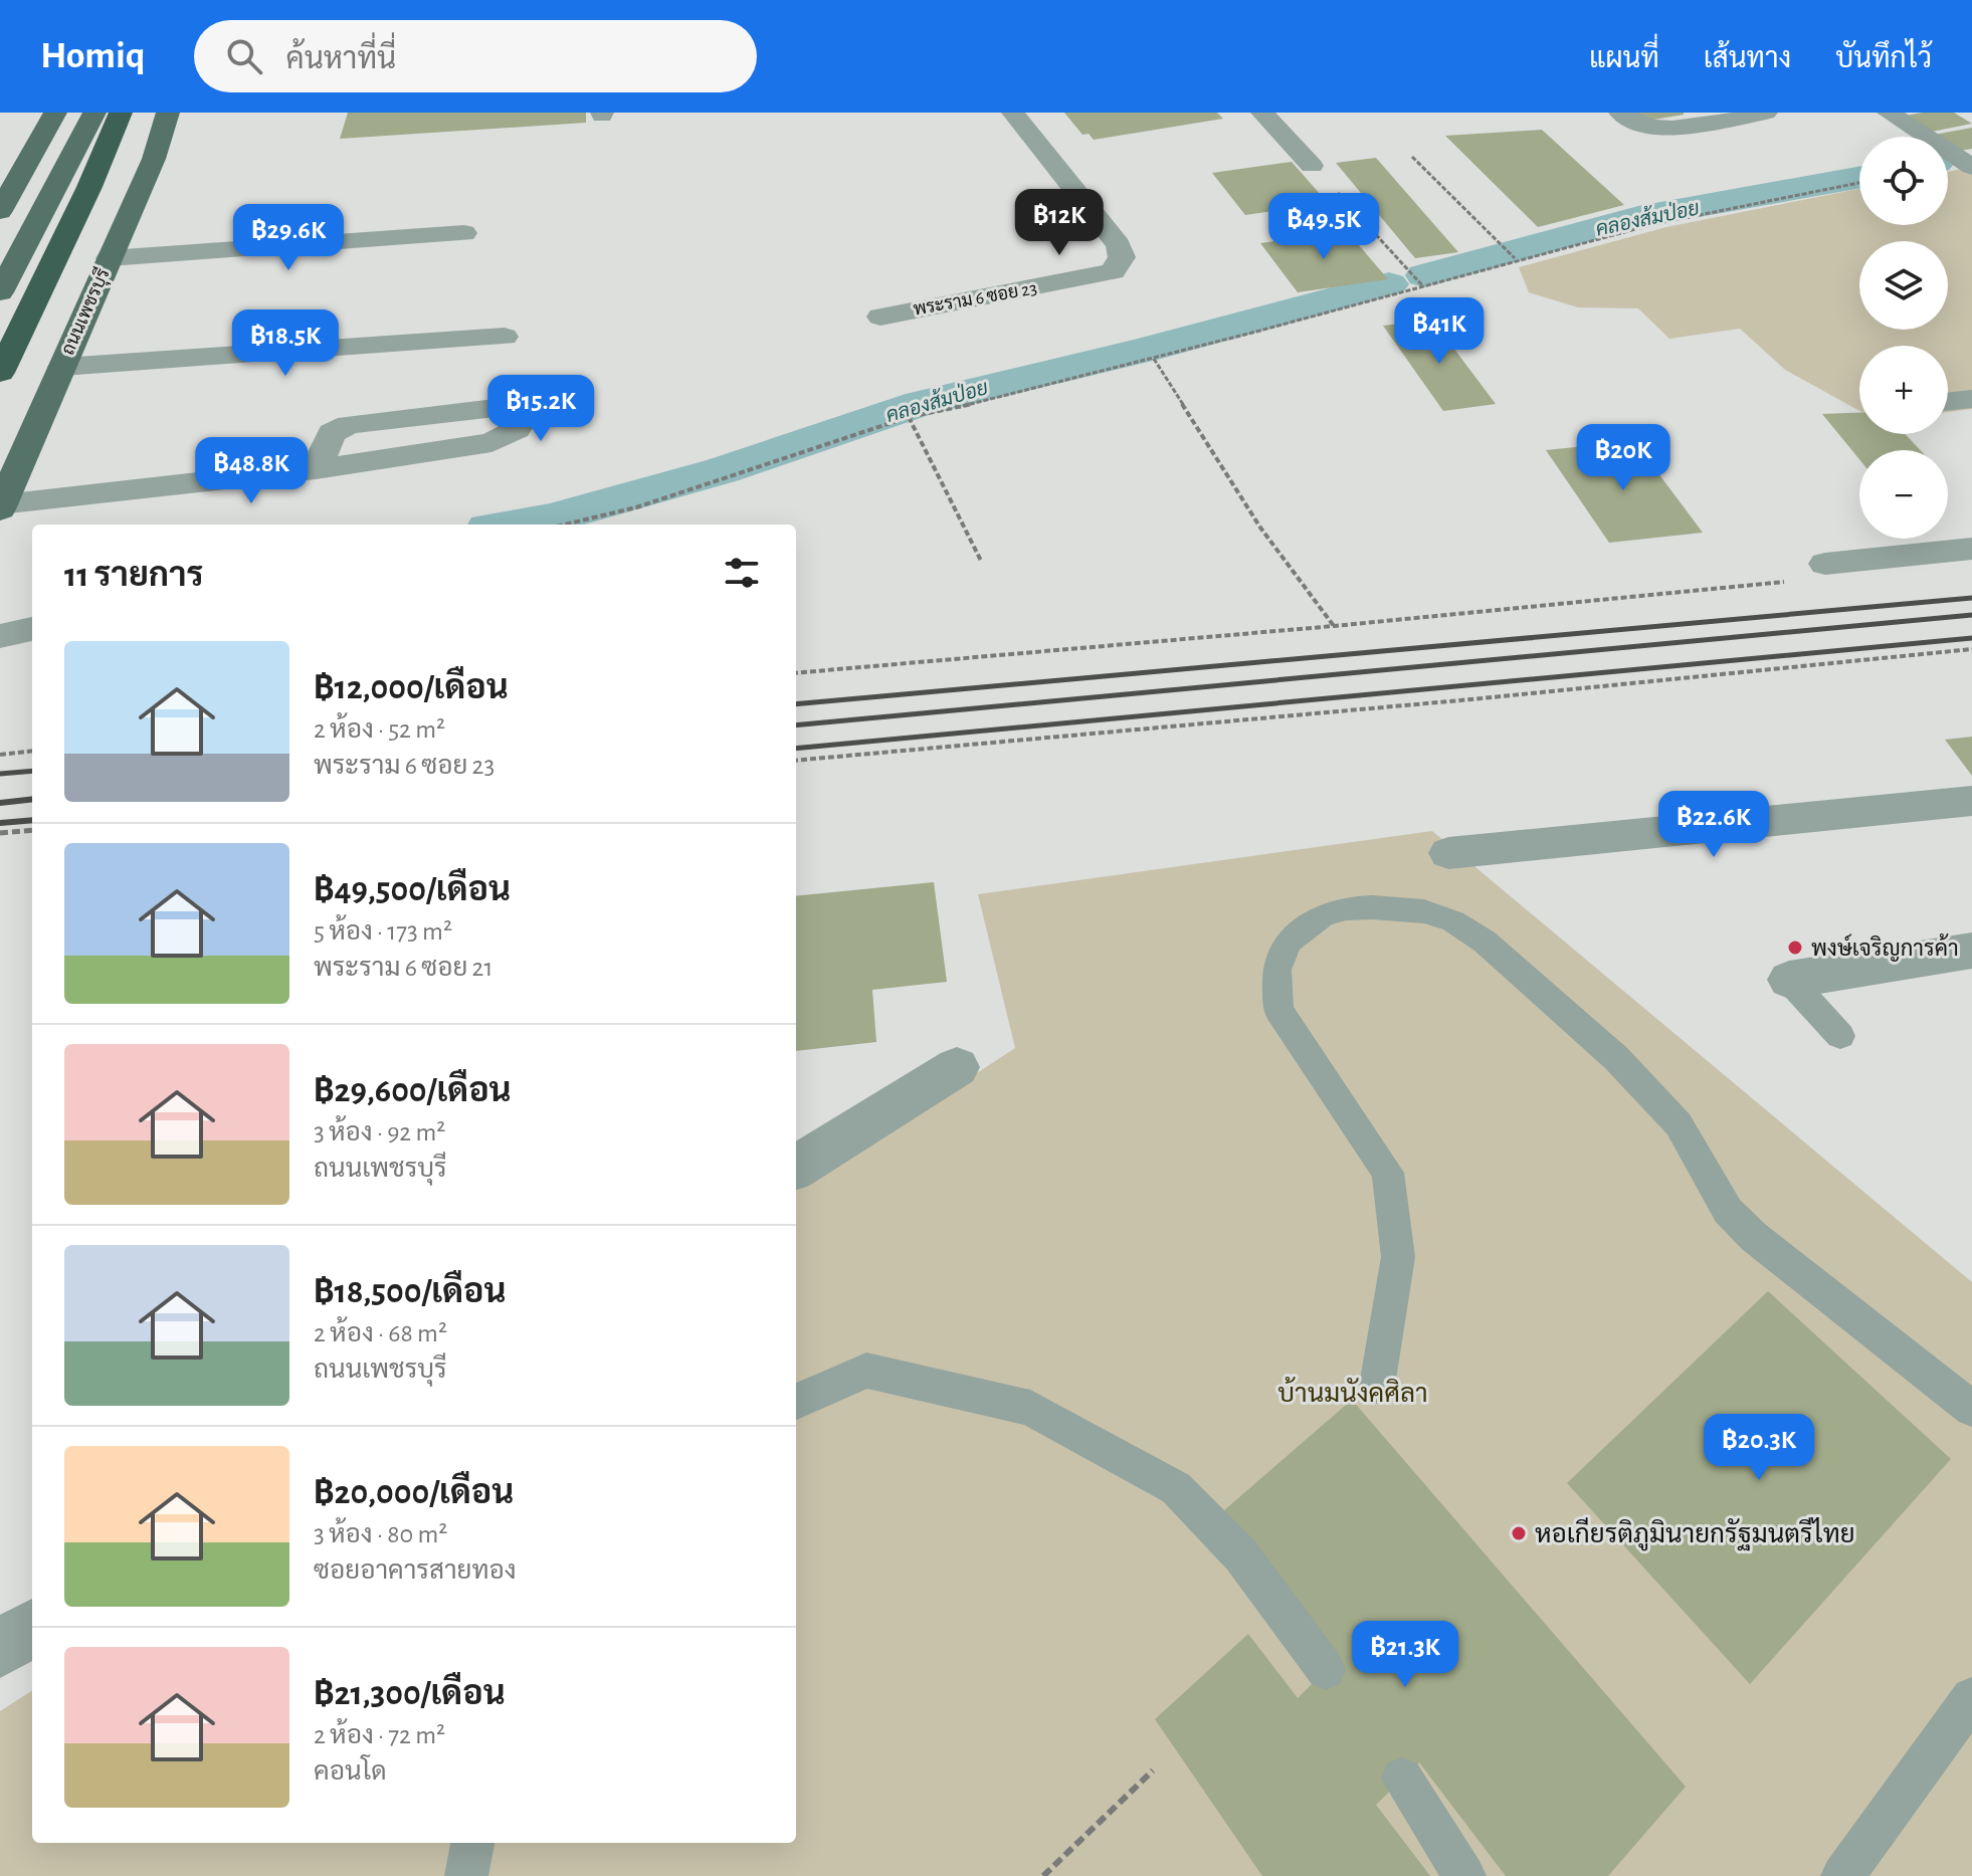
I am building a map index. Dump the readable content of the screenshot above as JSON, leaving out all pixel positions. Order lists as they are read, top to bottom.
{
  "streets": {
    "main road": ["ถนนเพชรบุรี"],
    "street": ["พระราม 6 ซอย 23"]
  },
  "water": ["คลองส้มป่อย"],
  "parks": ["บ้านมนังคศิลา"],
  "places": ["พงษ์เจริญการค้า", "หอเกียรติภูมินายกรัฐมนตรีไทย"],
  "page": {
    "header": "Homiq",
    "search": "ค้นหาที่นี่",
    "nav": ["แผนที่", "เส้นทาง", "บันทึกไว้"],
    "map_buttons": ["+", "−"],
    "price": [
      "฿12K",
      "฿49.5K",
      "฿29.6K",
      "฿41K",
      "฿18.5K",
      "฿15.2K",
      "฿20K",
      "฿48.8K",
      "฿22.6K",
      "฿20.3K",
      "฿21.3K"
    ],
    "heading": "11 รายการ",
    "list": [
      {
        "name": "฿12,000/เดือน",
        "note": "2 ห้อง · 52 m² · พระราม 6 ซอย 23"
      },
      {
        "name": "฿49,500/เดือน",
        "note": "5 ห้อง · 173 m² · พระราม 6 ซอย 21"
      },
      {
        "name": "฿29,600/เดือน",
        "note": "3 ห้อง · 92 m² · ถนนเพชรบุรี"
      },
      {
        "name": "฿18,500/เดือน",
        "note": "2 ห้อง · 68 m² · ถนนเพชรบุรี"
      },
      {
        "name": "฿20,000/เดือน",
        "note": "3 ห้อง · 80 m² · ซอยอาคารสายทอง"
      },
      {
        "name": "฿21,300/เดือน",
        "note": "2 ห้อง · 72 m² · คอนโด"
      }
    ]
  }
}
